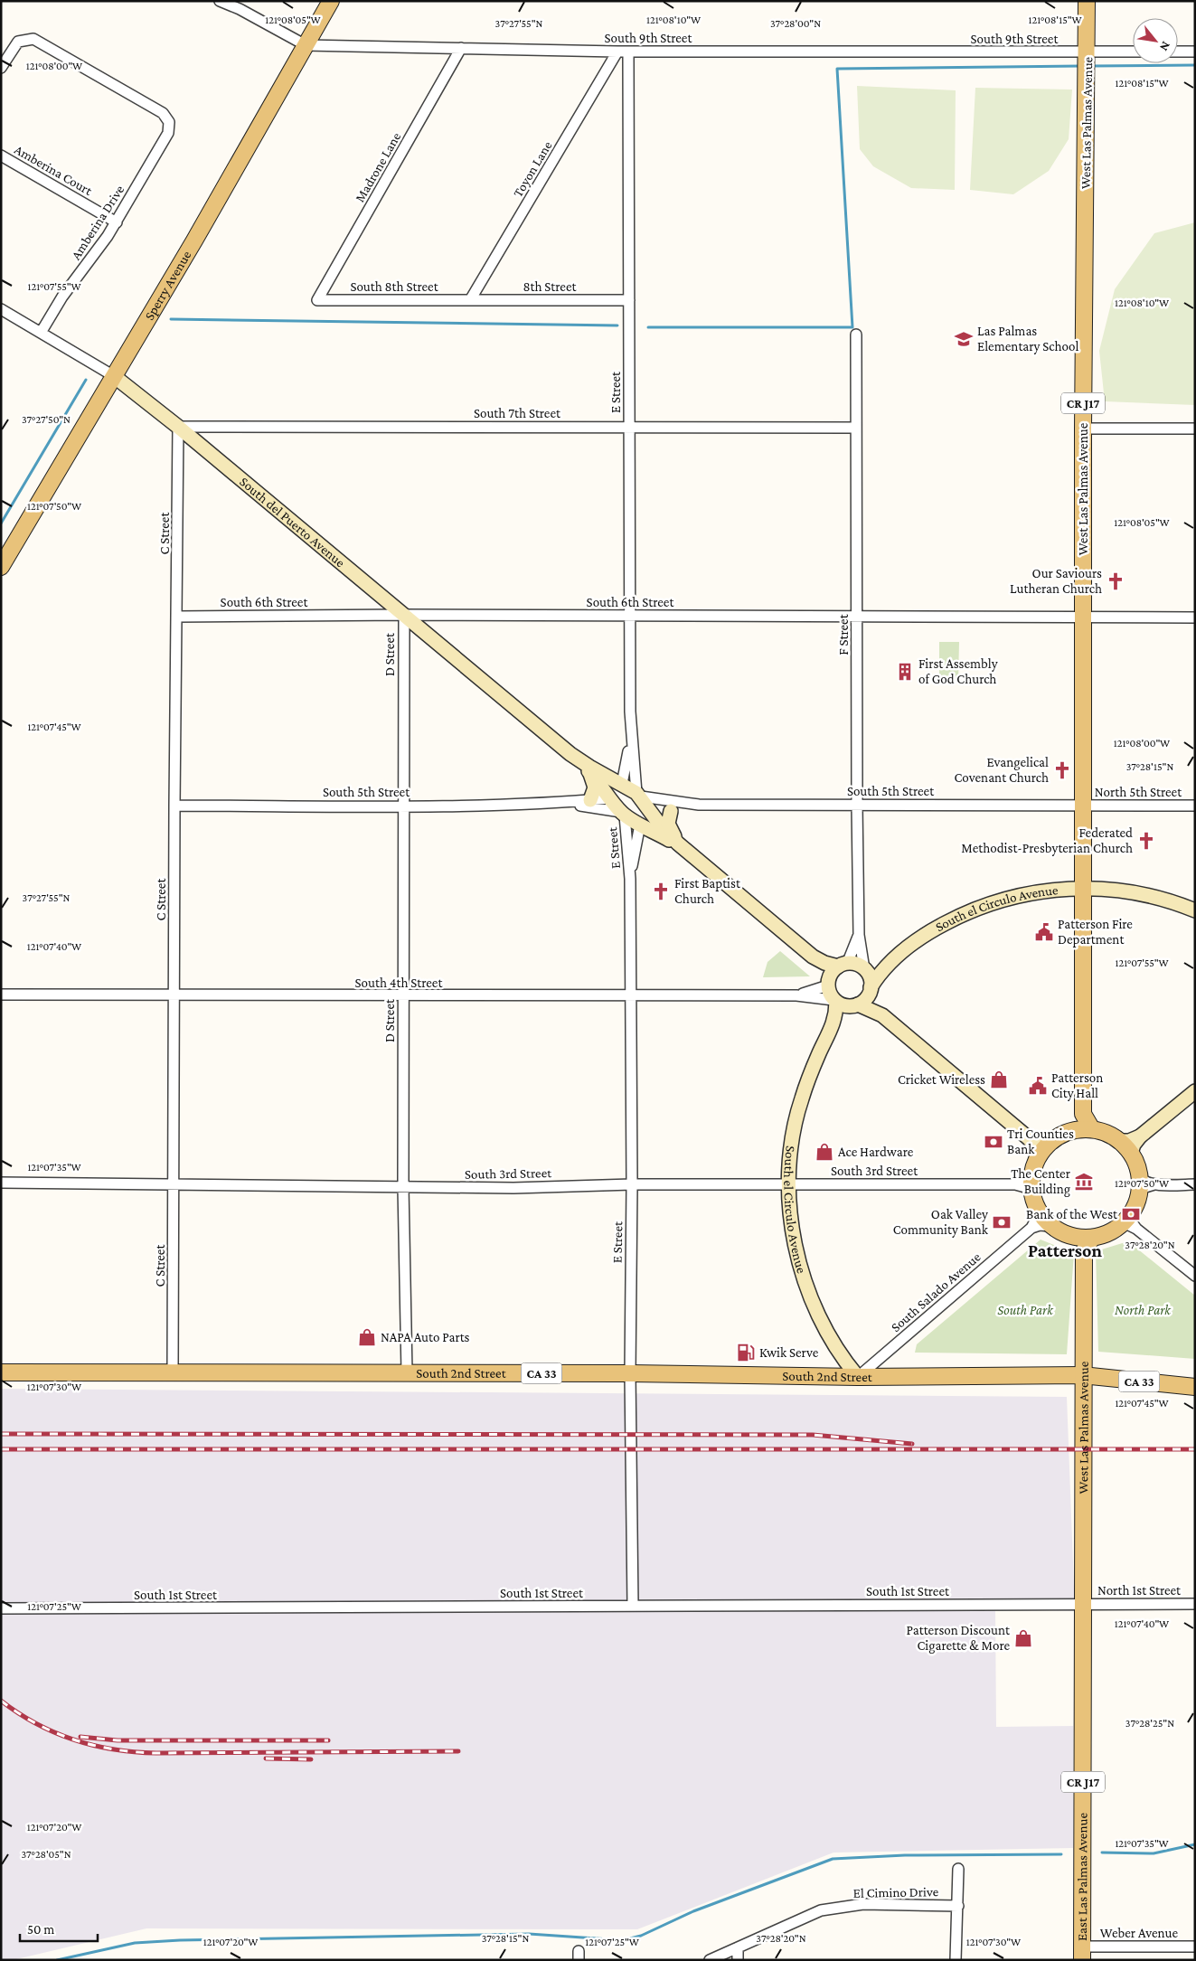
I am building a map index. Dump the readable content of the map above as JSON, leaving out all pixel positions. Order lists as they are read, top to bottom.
{
  "streets": {
    "main road": [
      "West Las Palmas Avenue",
      "Sperry Avenue",
      "CR J17",
      "South 2nd Street",
      "CA 33",
      "East Las Palmas Avenue"
    ],
    "street": [
      "South 9th Street",
      "Madrone Lane",
      "Toyon Lane",
      "Amberina Court",
      "Amberina Drive",
      "South 8th Street",
      "8th Street",
      "E Street",
      "South 7th Street",
      "South del Puerto Avenue",
      "C Street",
      "South 6th Street",
      "F Street",
      "D Street",
      "South 5th Street",
      "North 5th Street",
      "South el Circulo Avenue",
      "South 4th Street",
      "South 3rd Street",
      "South Salado Avenue",
      "North 1st Street",
      "South 1st Street",
      "El Cimino Drive",
      "Weber Avenue"
    ]
  },
  "crossings": [
    ["South 9th Street", "West Las Palmas Avenue"],
    ["South 9th Street", "Madrone Lane"],
    ["South 9th Street", "Toyon Lane"],
    ["South 9th Street", "Sperry Avenue"],
    ["South 9th Street", "E Street"],
    ["West Las Palmas Avenue", "South 6th Street"],
    ["West Las Palmas Avenue", "South 5th Street"],
    ["West Las Palmas Avenue", "North 5th Street"],
    ["West Las Palmas Avenue", "South el Circulo Avenue"],
    ["West Las Palmas Avenue", "South 3rd Street"],
    ["West Las Palmas Avenue", "South 2nd Street"],
    ["West Las Palmas Avenue", "CA 33"],
    ["West Las Palmas Avenue", "North 1st Street"],
    ["West Las Palmas Avenue", "South 1st Street"],
    ["West Las Palmas Avenue", "East Las Palmas Avenue"],
    ["Madrone Lane", "South 8th Street"],
    ["Toyon Lane", "South 8th Street"],
    ["Toyon Lane", "8th Street"],
    ["Amberina Court", "Amberina Drive"],
    ["Amberina Drive", "South del Puerto Avenue"],
    ["Sperry Avenue", "South del Puerto Avenue"],
    ["South 8th Street", "8th Street"],
    ["8th Street", "E Street"],
    ["E Street", "South 7th Street"],
    ["E Street", "South del Puerto Avenue"],
    ["E Street", "South 6th Street"],
    ["E Street", "South 5th Street"],
    ["E Street", "South 4th Street"],
    ["E Street", "South 3rd Street"],
    ["E Street", "South 2nd Street"],
    ["E Street", "South 1st Street"],
    ["South 7th Street", "South del Puerto Avenue"],
    ["South 7th Street", "C Street"],
    ["South 7th Street", "F Street"],
    ["South del Puerto Avenue", "C Street"],
    ["South del Puerto Avenue", "South 6th Street"],
    ["South del Puerto Avenue", "F Street"],
    ["South del Puerto Avenue", "D Street"],
    ["South del Puerto Avenue", "South 5th Street"],
    ["South del Puerto Avenue", "South el Circulo Avenue"],
    ["South del Puerto Avenue", "South 4th Street"],
    ["C Street", "South 6th Street"],
    ["C Street", "South 5th Street"],
    ["C Street", "South 4th Street"],
    ["C Street", "South 3rd Street"],
    ["C Street", "South 2nd Street"],
    ["South 6th Street", "F Street"],
    ["South 6th Street", "D Street"],
    ["F Street", "South 5th Street"],
    ["F Street", "South el Circulo Avenue"],
    ["F Street", "South 4th Street"],
    ["D Street", "South 5th Street"],
    ["D Street", "South 4th Street"],
    ["D Street", "South 3rd Street"],
    ["D Street", "South 2nd Street"],
    ["South 5th Street", "North 5th Street"],
    ["South el Circulo Avenue", "South 4th Street"],
    ["South el Circulo Avenue", "South 3rd Street"],
    ["South el Circulo Avenue", "South Salado Avenue"],
    ["South el Circulo Avenue", "South 2nd Street"],
    ["South Salado Avenue", "South 2nd Street"],
    ["South 2nd Street", "CA 33"],
    ["North 1st Street", "South 1st Street"],
    ["North 1st Street", "East Las Palmas Avenue"],
    ["South 1st Street", "East Las Palmas Avenue"],
    ["East Las Palmas Avenue", "Weber Avenue"]
  ],
  "districts": ["Patterson"],
  "parks": ["South Park", "North Park"],
  "places": {
    "school or university": ["Las Palmas Elementary School"],
    "church": [
      "Our Saviours Lutheran Church",
      "Evangelical Covenant Church",
      "Federated Methodist-Presbyterian Church",
      "First Baptist Church"
    ],
    "building": ["First Assembly of God Church"],
    "public building": ["Patterson Fire Department", "Patterson City Hall"],
    "shop": [
      "Cricket Wireless",
      "Ace Hardware",
      "NAPA Auto Parts",
      "Patterson Discount Cigarette & More"
    ],
    "bank": ["Tri Counties Bank", "Bank of the West", "Oak Valley Community Bank"],
    "museum": ["The Center Building"],
    "fuel station": ["Kwik Serve"]
  },
  "scale_bar": "50 m",
  "north": "bottom right",
  "coordinates": [
    "121°08'15\"W",
    "121°08'05\"W",
    "121°08'10\"W",
    "37°27'55\"N",
    "37°28'00\"N",
    "121°08'00\"W",
    "121°07'55\"W",
    "37°27'50\"N",
    "121°07'50\"W",
    "121°07'45\"W",
    "37°28'15\"N",
    "121°07'40\"W",
    "121°07'35\"W",
    "37°28'20\"N",
    "121°07'30\"W",
    "121°07'25\"W",
    "37°28'25\"N",
    "121°07'20\"W",
    "37°28'05\"N"
  ]
}
